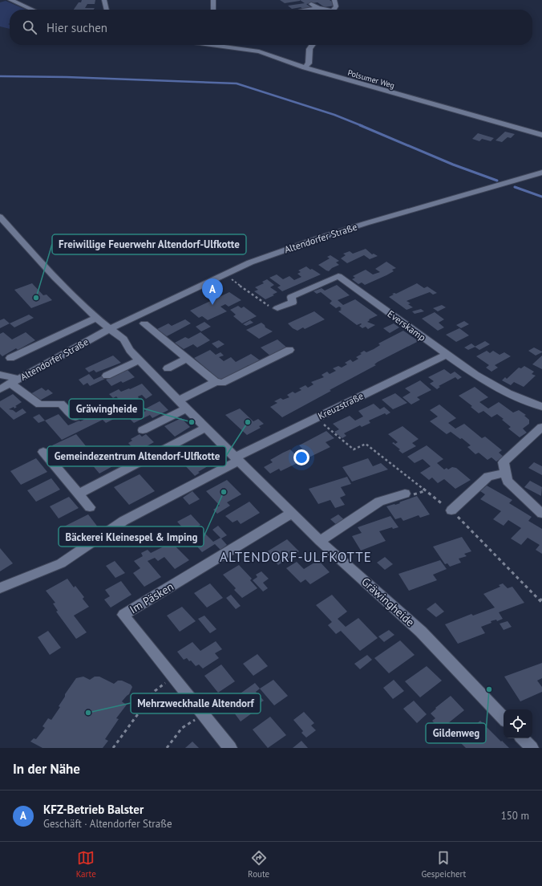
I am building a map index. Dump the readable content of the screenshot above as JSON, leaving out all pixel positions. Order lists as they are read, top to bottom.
{
  "streets": {
    "street": [
      "Polsumer Weg",
      "Altendorfer Straße",
      "Everskamp",
      "Kreuzstraße",
      "Im Päsken",
      "Gräwingheide"
    ]
  },
  "crossings": [
    ["Altendorfer Straße", "Gräwingheide"],
    ["Everskamp", "Kreuzstraße"],
    ["Kreuzstraße", "Gräwingheide"],
    ["Im Päsken", "Gräwingheide"]
  ],
  "districts": ["ALTENDORF-ULFKOTTE"],
  "places": [
    "Freiwillige Feuerwehr Altendorf-Ulfkotte",
    "Gräwingheide",
    "Gemeindezentrum Altendorf-Ulfkotte",
    "Bäckerei Kleinespel & Imping",
    "Gildenweg",
    "Mehrzweckhalle Altendorf"
  ],
  "page": {
    "search": "Hier suchen",
    "pins": "A",
    "heading": "In der Nähe",
    "list": [
      {
        "mark": "A",
        "name": "KFZ-Betrieb Balster",
        "note": "Geschäft · Altendorfer Straße",
        "value": "150 m"
      }
    ],
    "nav": ["Karte", "Route", "Gespeichert"]
  }
}
